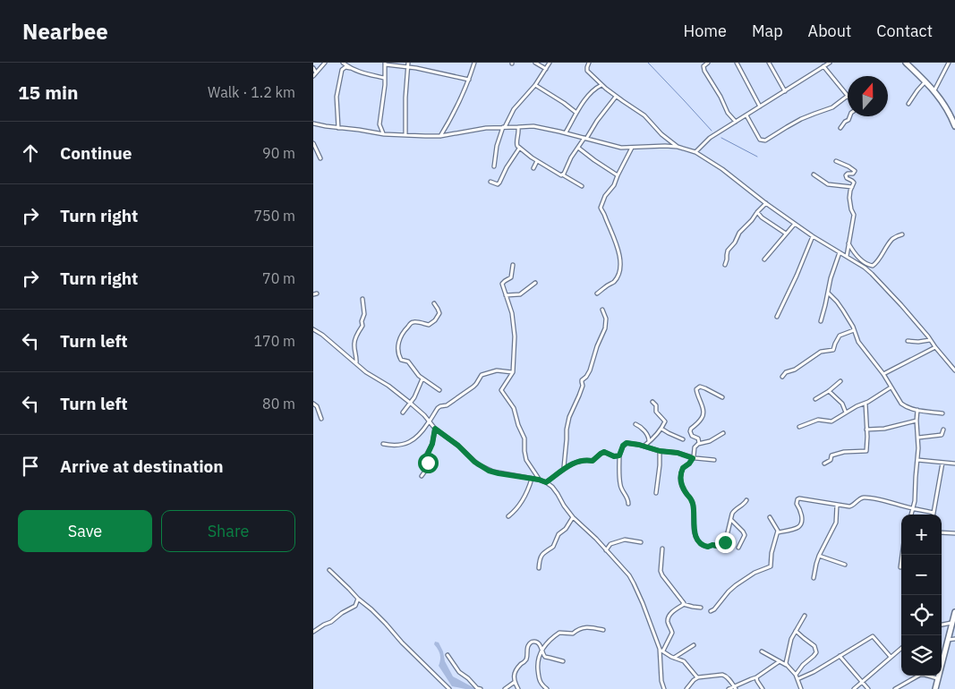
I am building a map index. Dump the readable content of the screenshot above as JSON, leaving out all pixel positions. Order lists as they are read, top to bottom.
{
  "north": "top",
  "page": {
    "header": "Nearbee",
    "nav": [
      "Home",
      "Map",
      "About",
      "Contact"
    ],
    "heading": ["15 min", "Walk · 1.2 km"],
    "list": [
      ["Continue", "90 m"],
      ["Turn right", "750 m"],
      ["Turn right", "70 m"],
      ["Turn left", "170 m"],
      ["Turn left", "80 m"],
      "Arrive at destination"
    ],
    "buttons": ["Save", "Share"],
    "map_buttons": ["+", "−"]
  }
}
